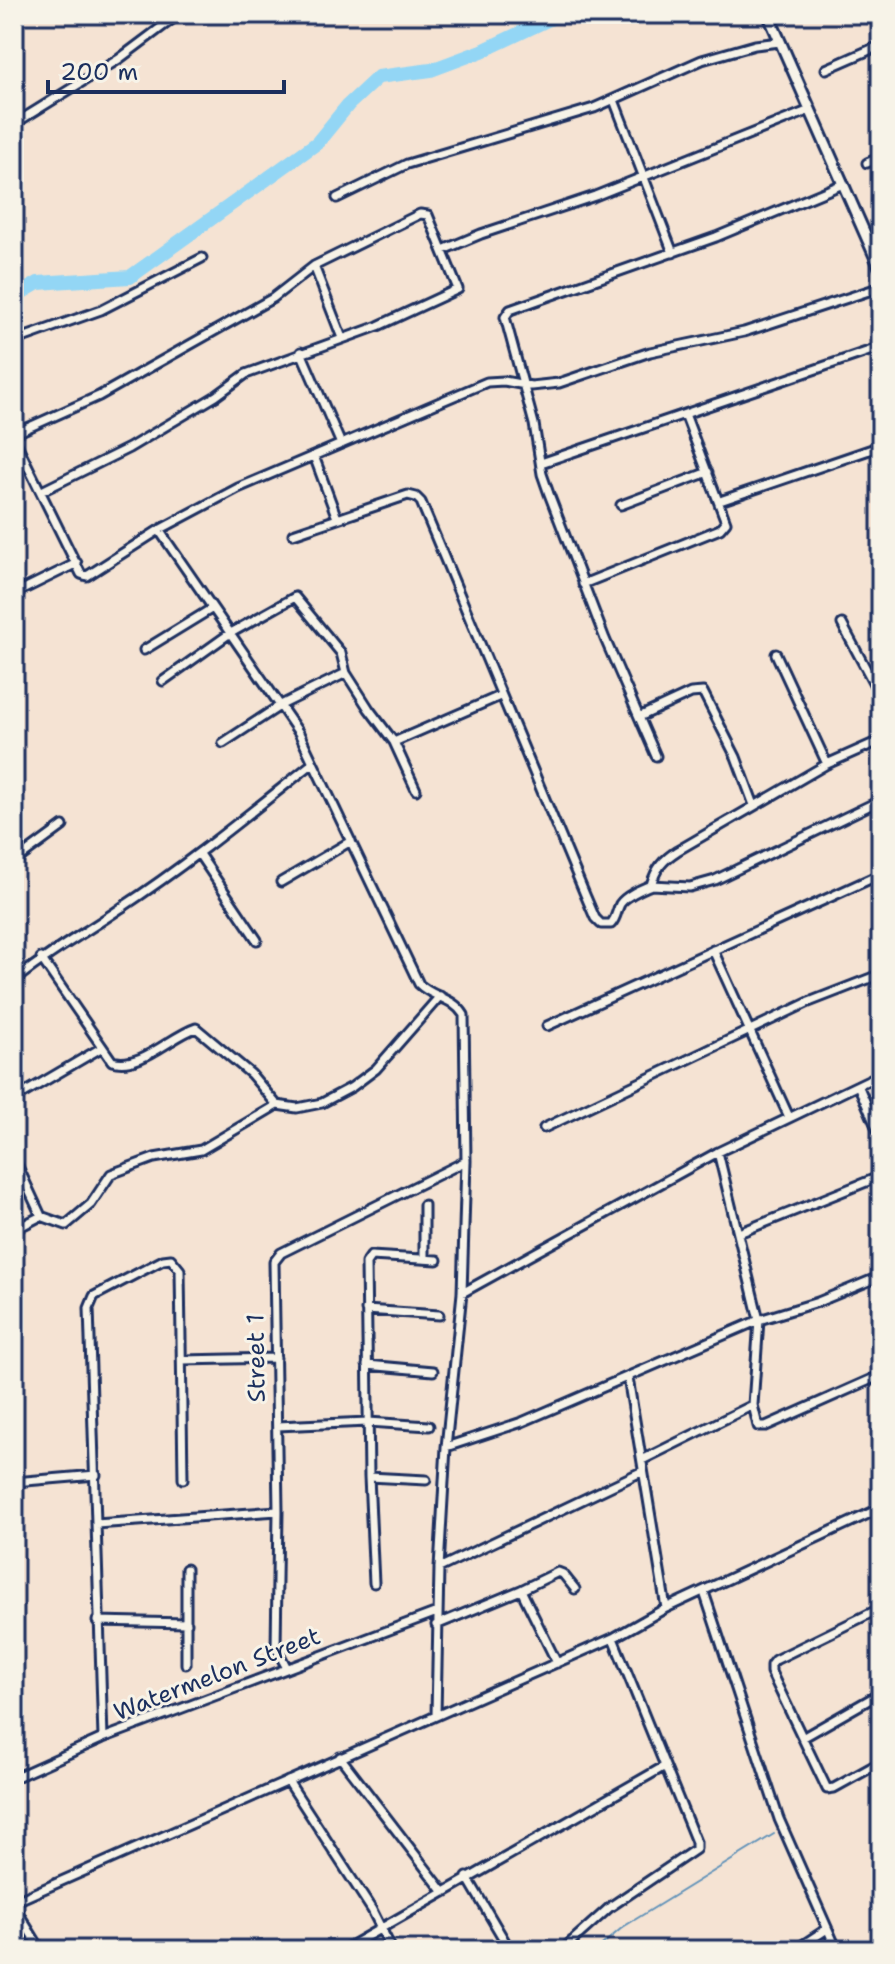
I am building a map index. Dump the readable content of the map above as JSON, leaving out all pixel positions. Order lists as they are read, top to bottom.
{
  "streets": {
    "street": ["Street 1", "Watermelon Street"]
  },
  "crossings": [
    ["Street 1", "Watermelon Street"]
  ],
  "scale_bar": "200 m"
}
